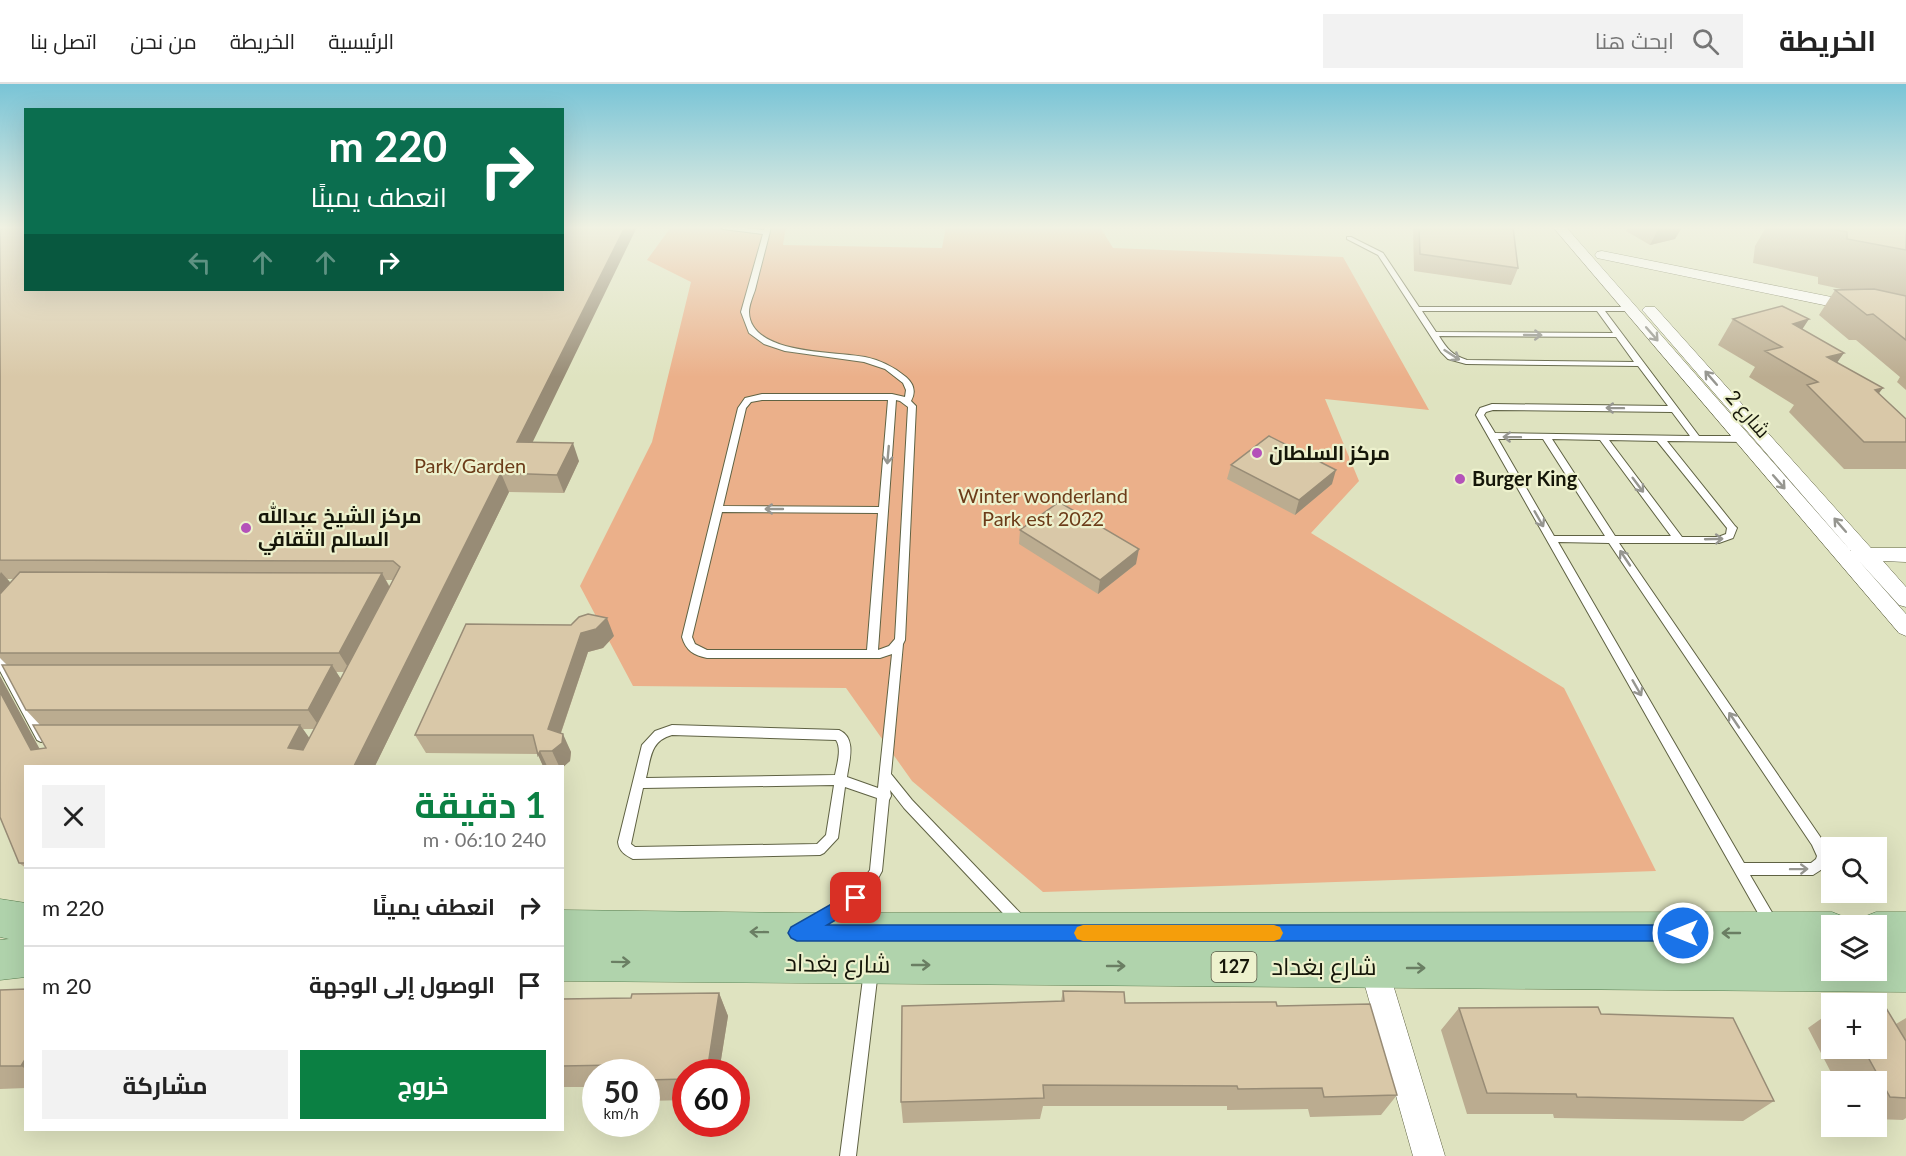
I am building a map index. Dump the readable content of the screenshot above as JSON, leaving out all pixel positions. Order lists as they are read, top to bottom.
{
  "streets": {
    "main road": ["شارع بغداد", "127"],
    "street": ["شارع 2"]
  },
  "parks": ["Park/Garden", "Winter wonderland Park est 2022"],
  "places": ["مركز السلطان", "Burger King", "مركز الشيخ عبدالله السالم الثقافي"],
  "page": {
    "header": "الخريطة",
    "search": "ابحث هنا",
    "nav": [
      "الرئيسية",
      "الخريطة",
      "من نحن",
      "اتصل بنا"
    ],
    "turn": ["220 m", "انعطف يمينًا"],
    "heading": ["1 دقيقة", "240 m · 06:10"],
    "map_buttons": ["+", "−"],
    "list": [
      {
        "name": "انعطف يمينًا",
        "value": "220 m"
      },
      {
        "name": "الوصول إلى الوجهة",
        "value": "20 m"
      }
    ],
    "buttons": ["خروج", "مشاركة"],
    "speed": "50 km/h",
    "limit": "60"
  }
}
